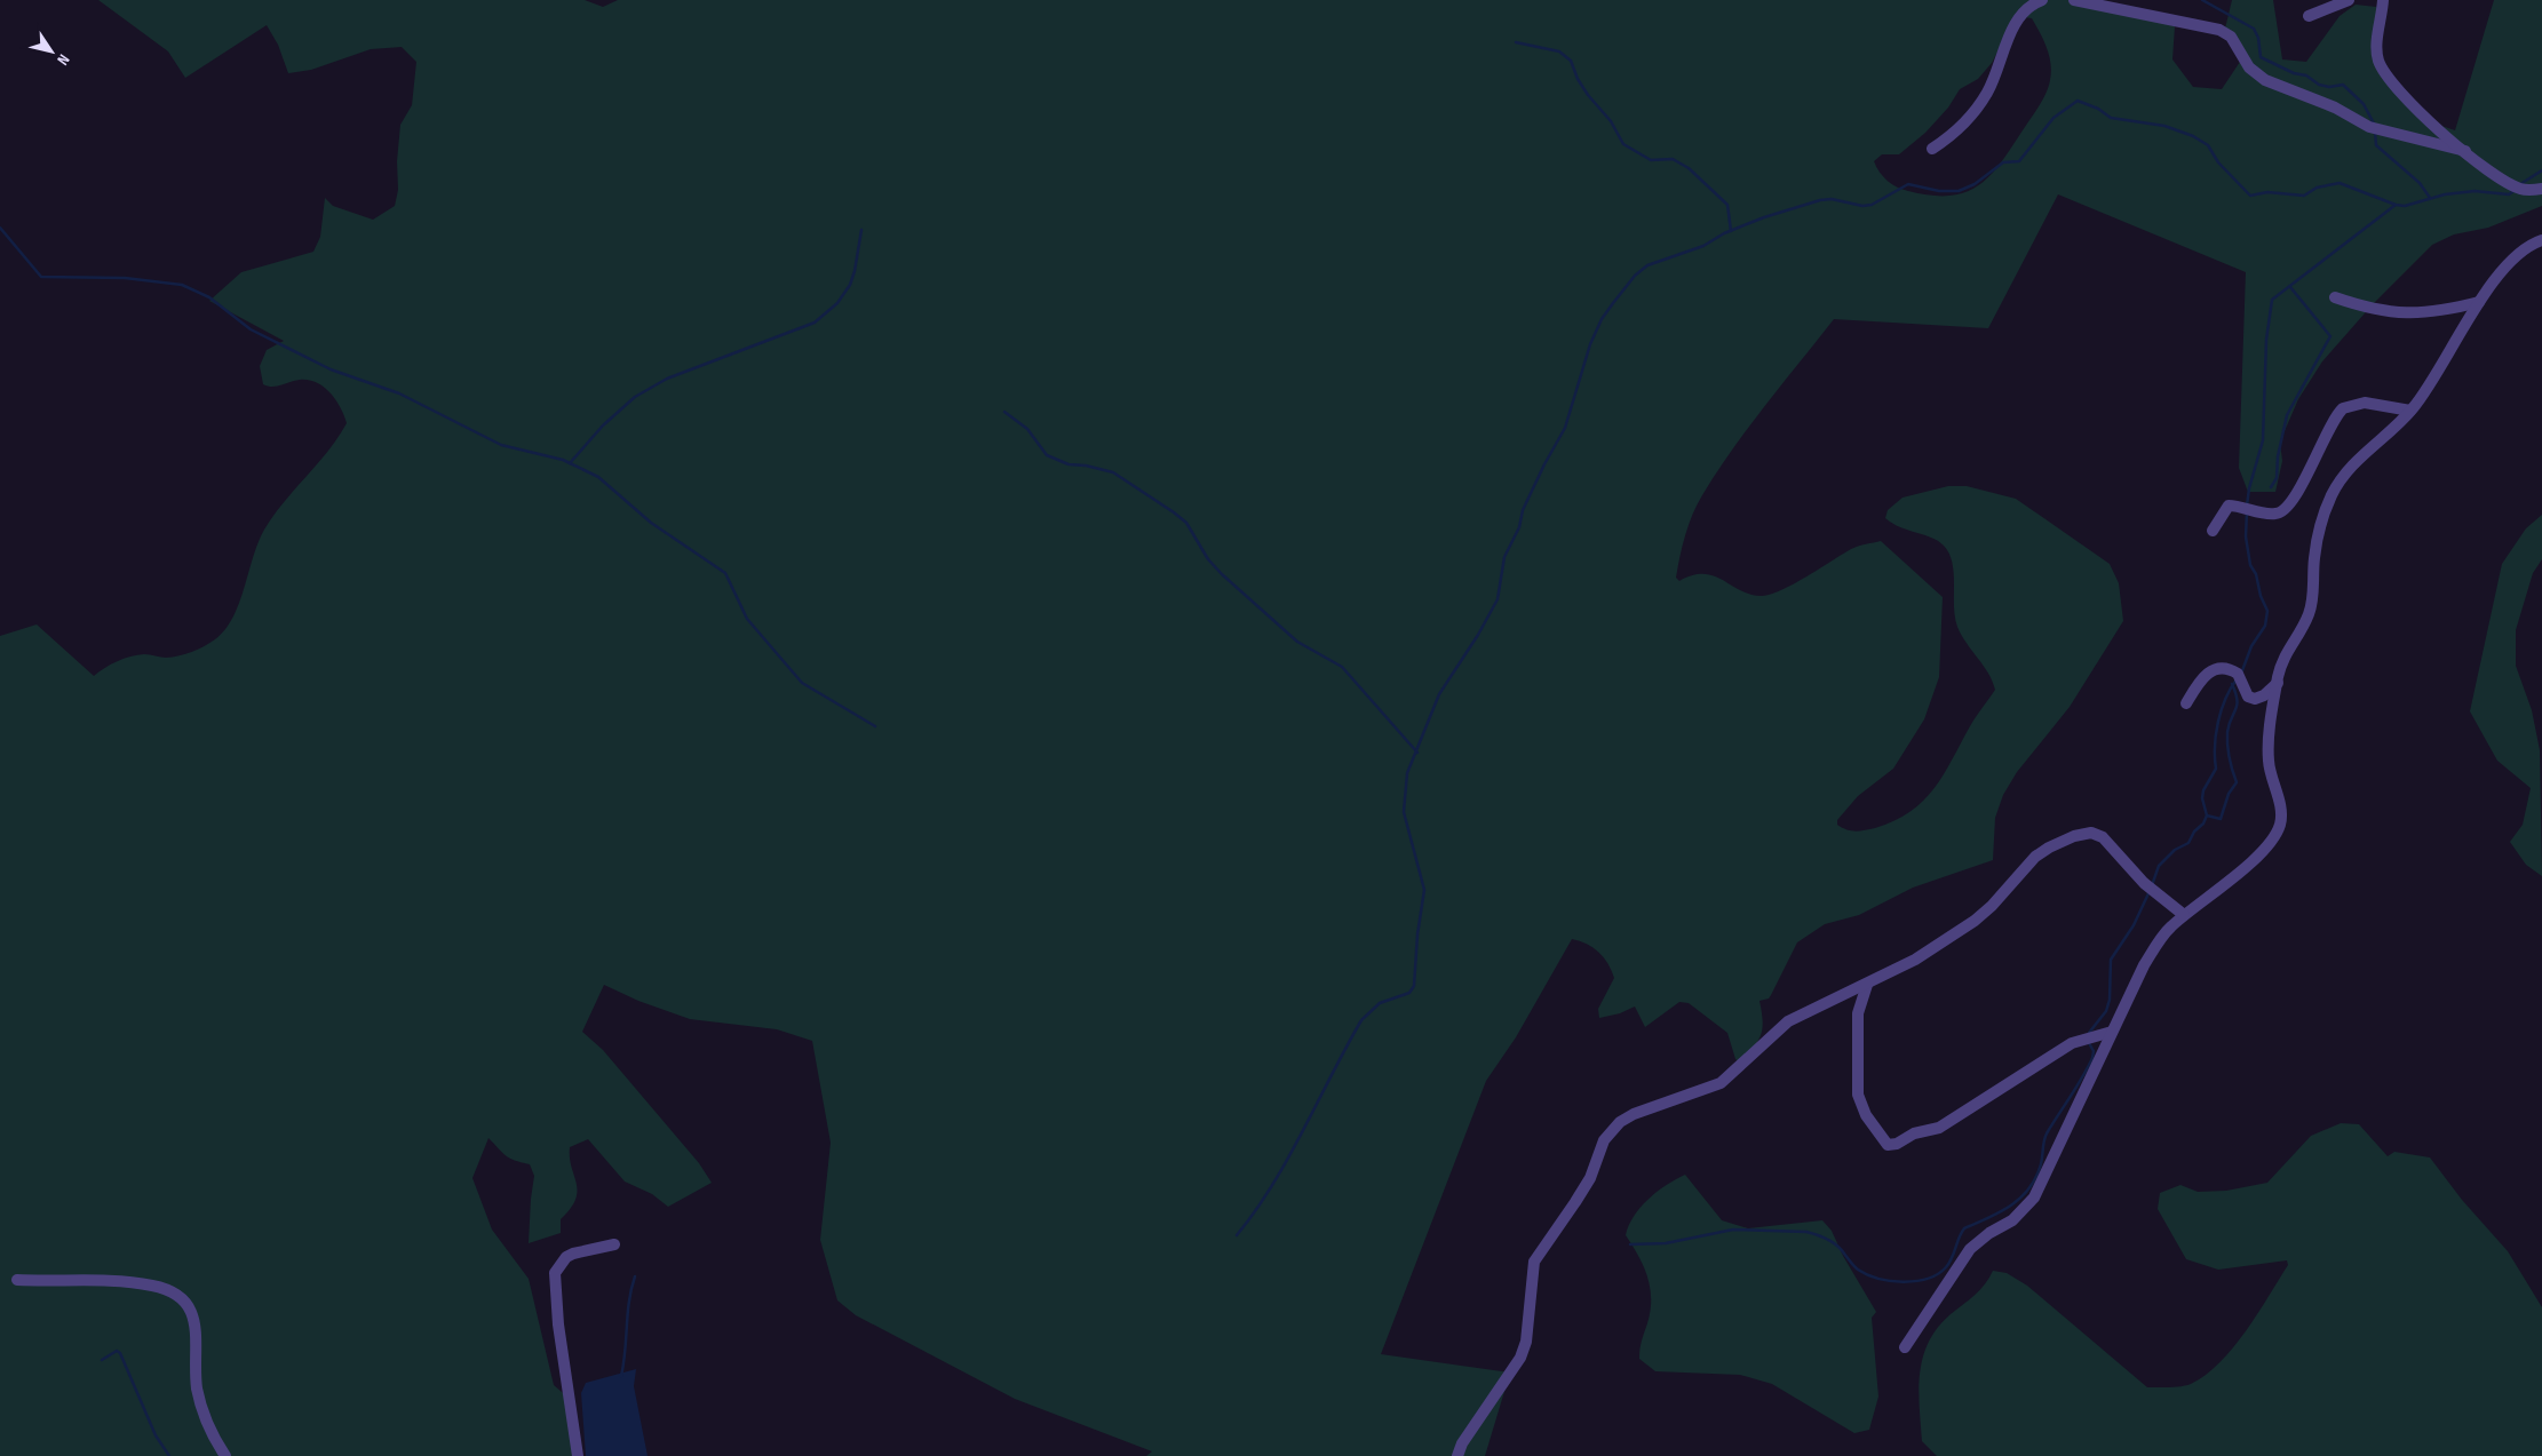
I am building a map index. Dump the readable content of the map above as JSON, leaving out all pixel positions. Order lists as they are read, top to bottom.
{
  "north": "bottom right"
}
